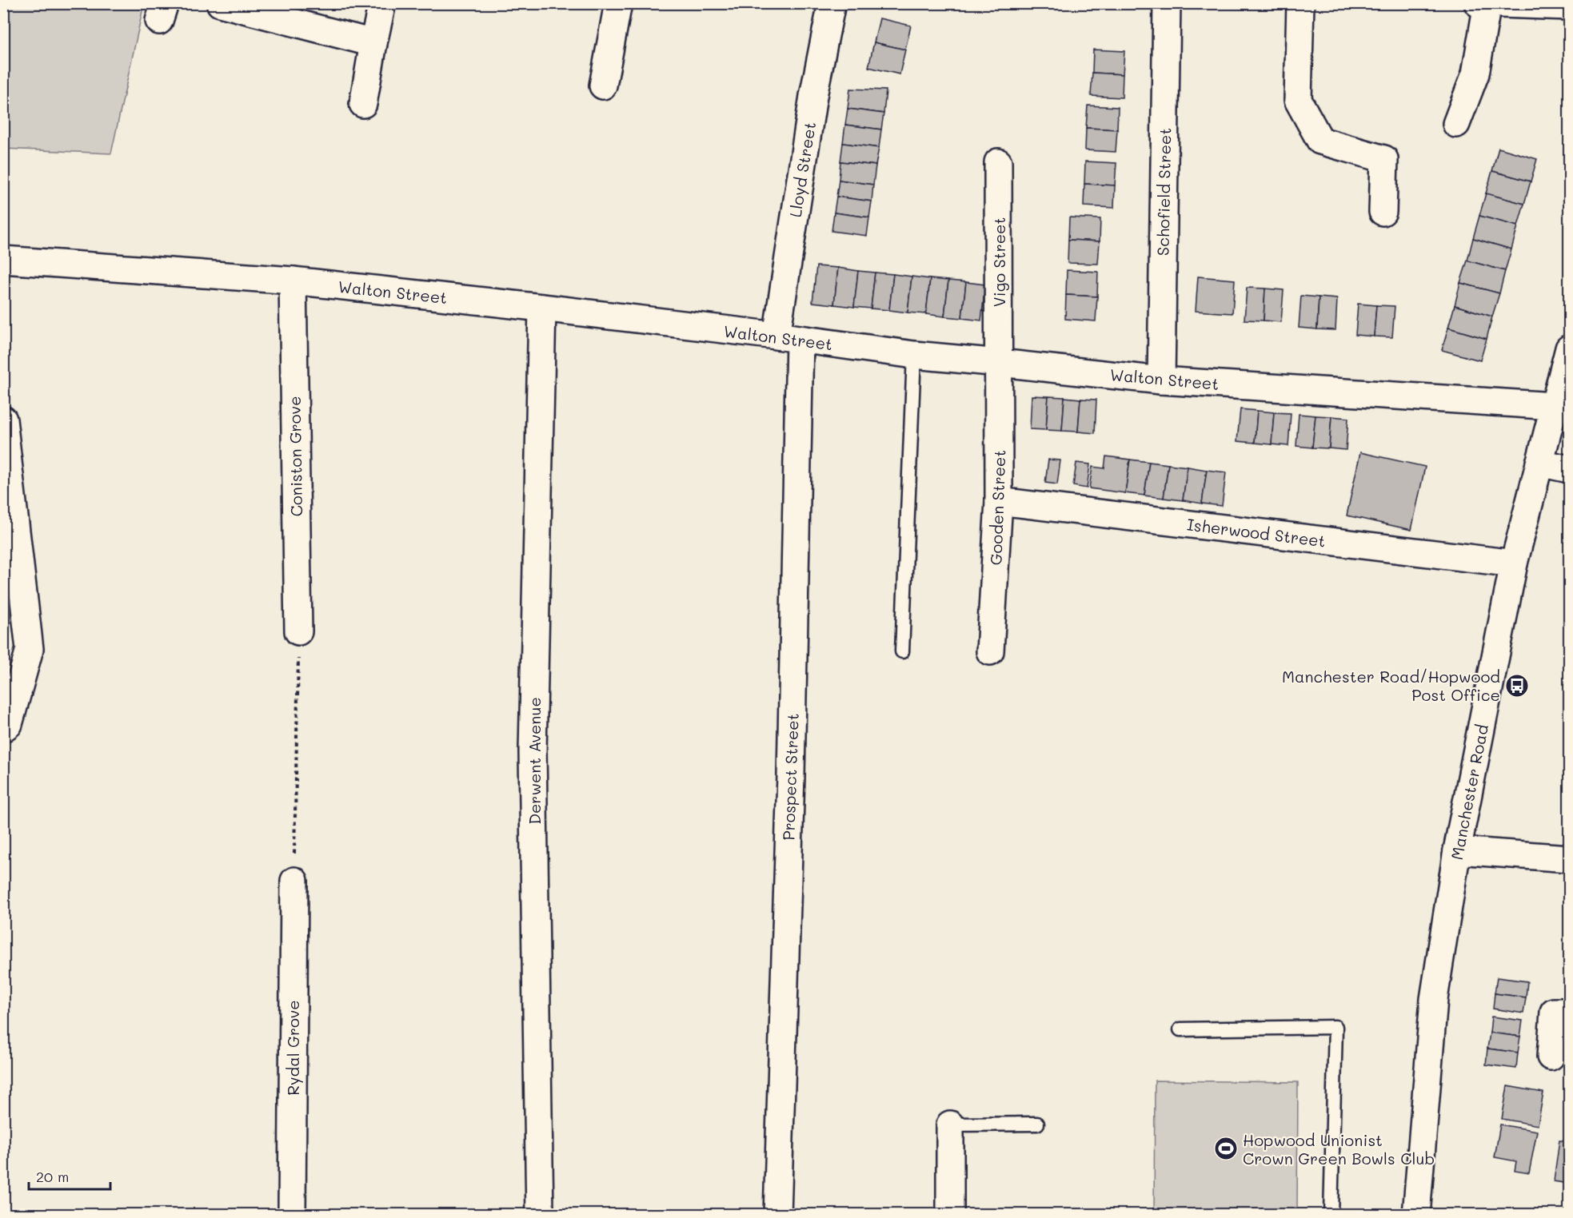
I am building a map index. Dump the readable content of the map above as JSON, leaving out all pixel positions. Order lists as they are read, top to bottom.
{
  "streets": {
    "street": [
      "Lloyd Street",
      "Schofield Street",
      "Vigo Street",
      "Walton Street",
      "Coniston Grove",
      "Gooden Street",
      "Isherwood Street",
      "Derwent Avenue",
      "Prospect Street",
      "Manchester Road",
      "Rydal Grove"
    ]
  },
  "crossings": [
    ["Lloyd Street", "Walton Street"],
    ["Lloyd Street", "Prospect Street"],
    ["Schofield Street", "Walton Street"],
    ["Vigo Street", "Walton Street"],
    ["Vigo Street", "Gooden Street"],
    ["Walton Street", "Coniston Grove"],
    ["Walton Street", "Gooden Street"],
    ["Walton Street", "Derwent Avenue"],
    ["Walton Street", "Prospect Street"],
    ["Walton Street", "Manchester Road"],
    ["Gooden Street", "Isherwood Street"],
    ["Isherwood Street", "Manchester Road"]
  ],
  "places": {
    "bus stop": ["Manchester Road/Hopwood Post Office"],
    "sports": ["Hopwood Unionist Crown Green Bowls Club"]
  },
  "scale_bar": "20 m"
}
